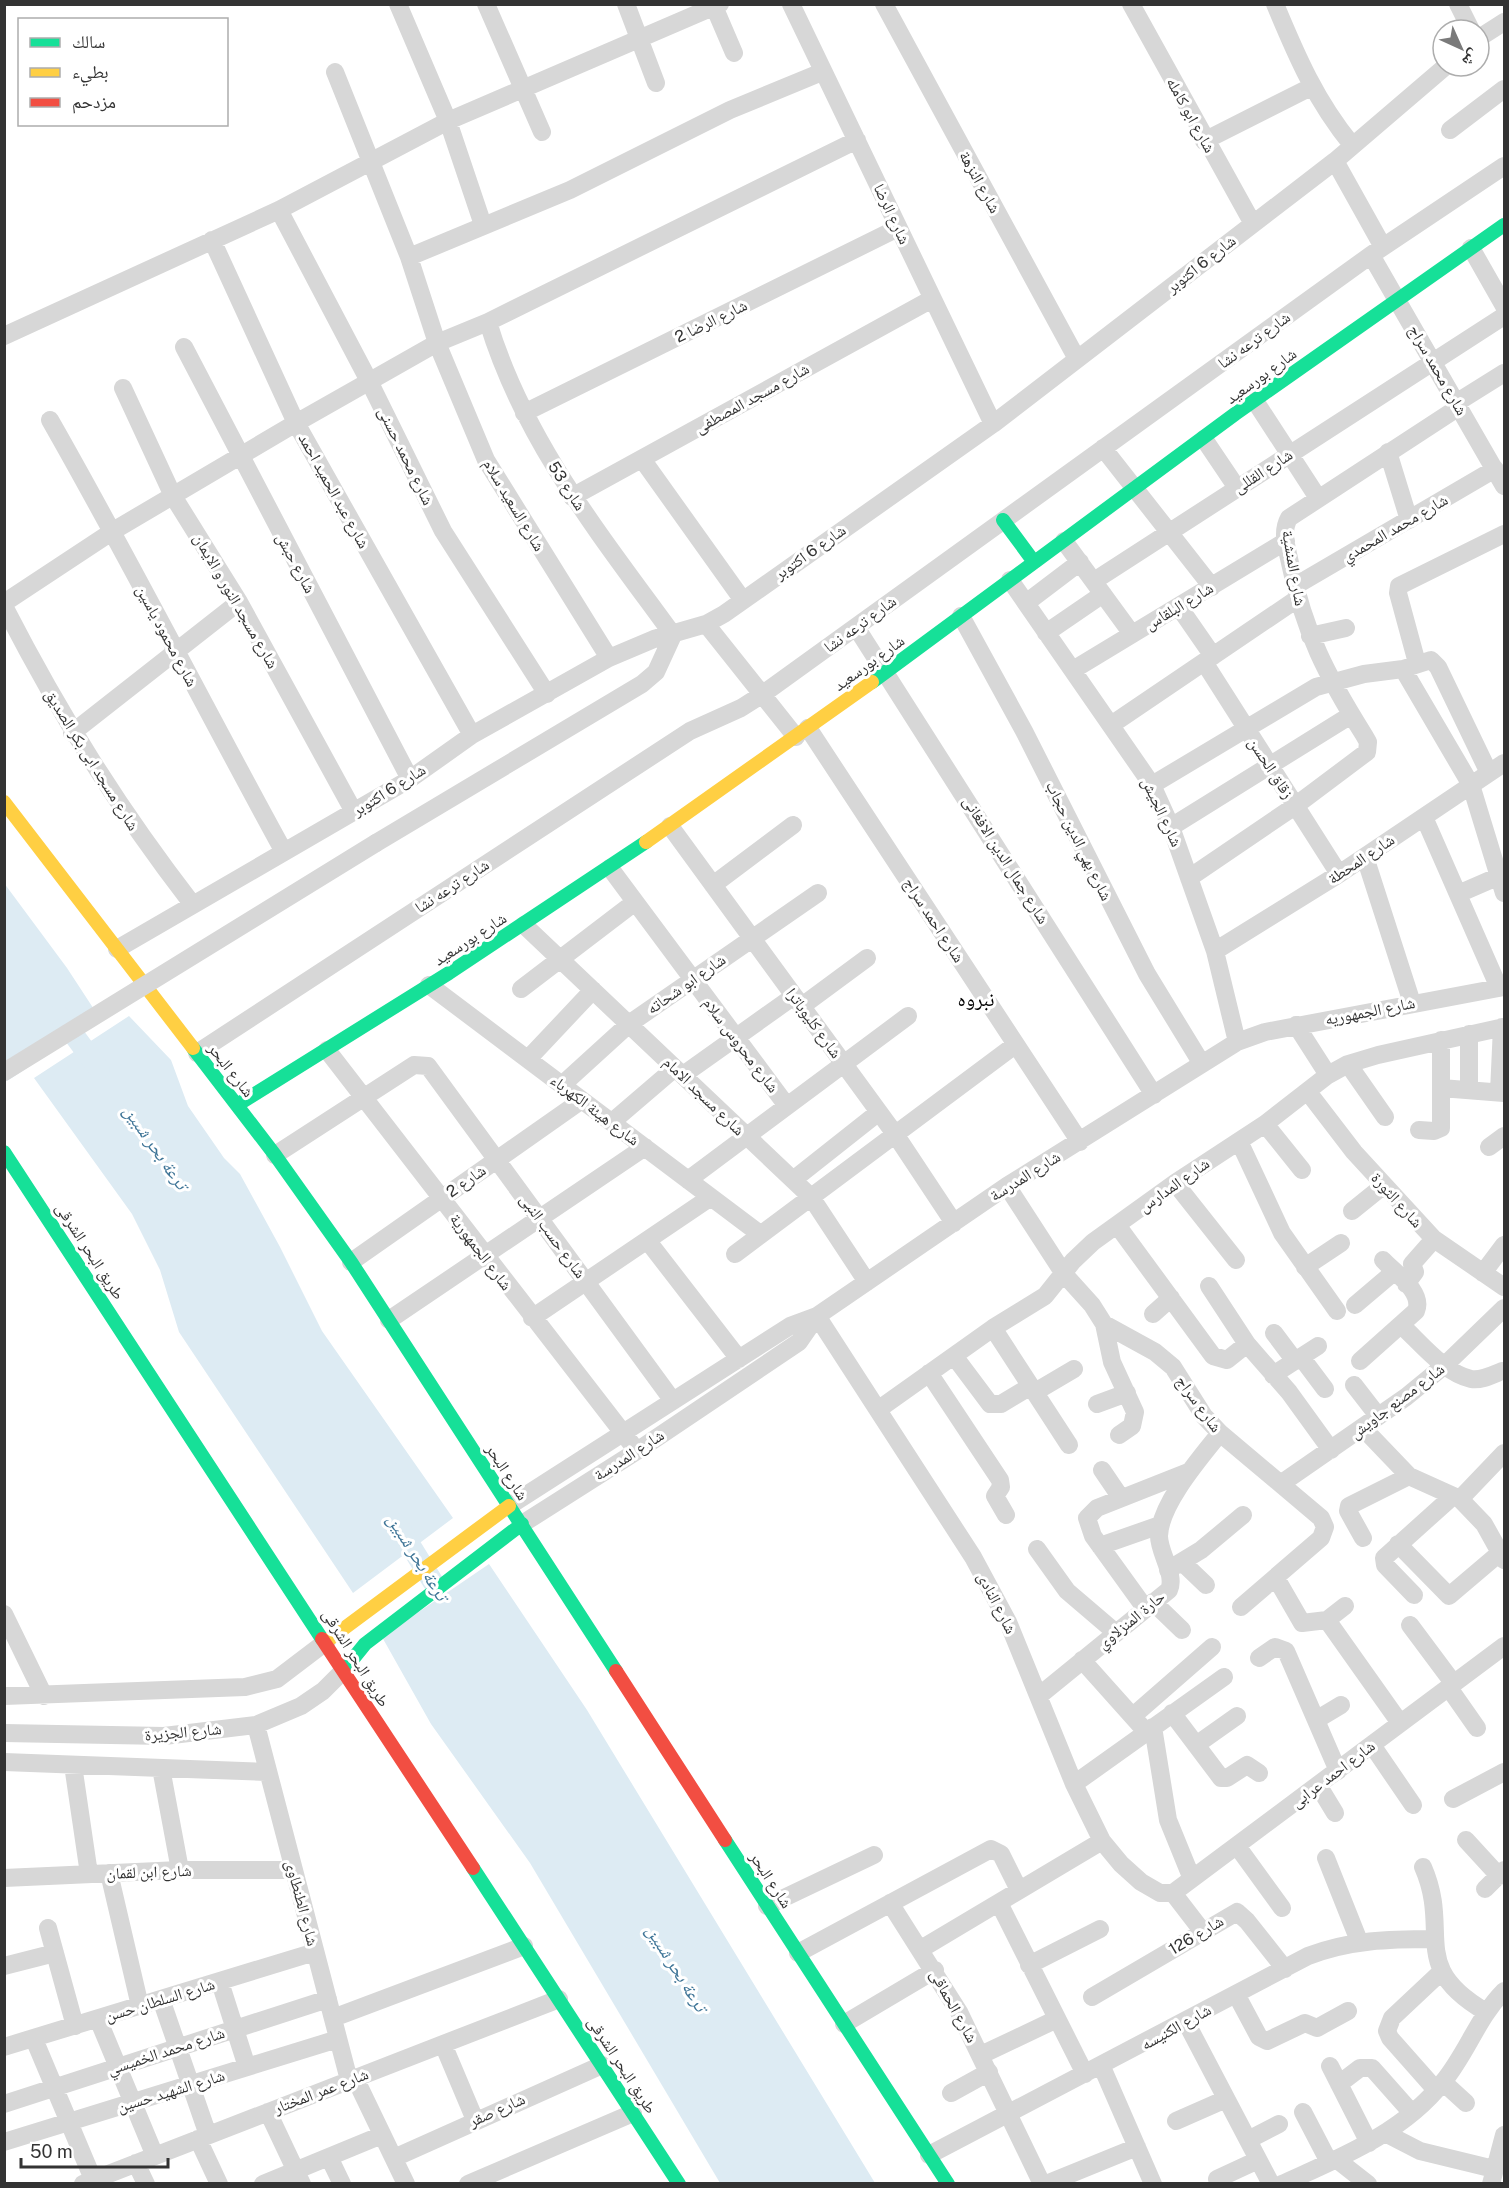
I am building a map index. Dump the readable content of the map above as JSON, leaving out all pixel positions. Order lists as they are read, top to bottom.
{
  "streets": {
    "street": [
      "شارع ابو كامله",
      "شارع النزهة",
      "شارع الرضا",
      "شارع 6 اكتوبر",
      "شارع الرضا 2",
      "شارع ترعه نشا",
      "شارع محمد سراج",
      "شارع بورسعيد",
      "شارع مسجد المصطفى",
      "شارع محمد حسنى",
      "شارع القللى",
      "شارع 53",
      "شارع عبد الحميد احمد",
      "شارع السعيد سلام",
      "شارع محمد المحمدي",
      "شارع حبش",
      "شارع المنشية",
      "شارع مسجد النور و الايمان",
      "شارع البلقاس",
      "شارع محمود ياسين",
      "شارع مسجد ابى بكر الصديق",
      "زقاق الحسن",
      "شارع الجيش",
      "شارع بهي الدين حجاب",
      "شارع المحطة",
      "شارع جمال الدين الافغانى",
      "شارع احمد سراج",
      "شارع ابو شحاته",
      "شارع الجمهوريه",
      "شارع كليوباترا",
      "شارع محروس سلام",
      "شارع البحر",
      "شارع مسجد الامام",
      "شارع هيئة الكهرباء",
      "شارع المدرسة",
      "شارع 2",
      "شارع المدارس",
      "شارع الثورة",
      "شارع حسب النبى",
      "طريق البحر الشرقى",
      "شارع الجمهورية",
      "شارع مصنع جاويش",
      "شارع سراج",
      "شارع النادى",
      "حارة المنزلاوي",
      "شارع الجزيرة",
      "شارع احمد عرابى",
      "شارع ابن لقمان",
      "شارع الطنطاوى",
      "شارع 126",
      "شارع السلطان حسن",
      "شارع الحماقى",
      "شارع الكنيسه",
      "شارع محمد الخميسي",
      "شارع الشهيد حسين",
      "شارع عمر المختار",
      "شارع صقر"
    ]
  },
  "crossings": [
    ["شارع ابو كامله", "شارع 6 اكتوبر"],
    ["شارع النزهة", "شارع 6 اكتوبر"],
    ["شارع الرضا", "شارع 6 اكتوبر"],
    ["شارع الرضا", "شارع الرضا 2"],
    ["شارع الرضا", "شارع مسجد المصطفى"],
    ["شارع 6 اكتوبر", "شارع محمد سراج"],
    ["شارع 6 اكتوبر", "شارع محمد حسنى"],
    ["شارع 6 اكتوبر", "شارع 53"],
    ["شارع 6 اكتوبر", "شارع عبد الحميد احمد"],
    ["شارع 6 اكتوبر", "شارع السعيد سلام"],
    ["شارع 6 اكتوبر", "شارع حبش"],
    ["شارع 6 اكتوبر", "شارع مسجد النور و الايمان"],
    ["شارع 6 اكتوبر", "شارع محمود ياسين"],
    ["شارع 6 اكتوبر", "شارع مسجد ابى بكر الصديق"],
    ["شارع 6 اكتوبر", "شارع احمد سراج"],
    ["شارع 6 اكتوبر", "شارع البحر"],
    ["شارع الرضا 2", "شارع 53"],
    ["شارع ترعه نشا", "شارع محمد سراج"],
    ["شارع ترعه نشا", "شارع جمال الدين الافغانى"],
    ["شارع ترعه نشا", "شارع احمد سراج"],
    ["شارع ترعه نشا", "شارع البحر"],
    ["شارع محمد سراج", "شارع بورسعيد"],
    ["شارع محمد سراج", "شارع القللى"],
    ["شارع محمد سراج", "شارع محمد المحمدي"],
    ["شارع محمد سراج", "شارع المنشية"],
    ["شارع بورسعيد", "شارع الجيش"],
    ["شارع بورسعيد", "شارع بهي الدين حجاب"],
    ["شارع بورسعيد", "شارع جمال الدين الافغانى"],
    ["شارع بورسعيد", "شارع احمد سراج"],
    ["شارع بورسعيد", "شارع كليوباترا"],
    ["شارع بورسعيد", "شارع محروس سلام"],
    ["شارع بورسعيد", "شارع البحر"],
    ["شارع بورسعيد", "شارع مسجد الامام"],
    ["شارع بورسعيد", "شارع هيئة الكهرباء"],
    ["شارع بورسعيد", "شارع الجمهورية"],
    ["شارع مسجد المصطفى", "شارع 53"],
    ["شارع القللى", "شارع الجيش"],
    ["شارع محمد المحمدي", "شارع المنشية"],
    ["شارع محمد المحمدي", "زقاق الحسن"],
    ["شارع محمد المحمدي", "شارع الجيش"],
    ["شارع المنشية", "شارع البلقاس"],
    ["شارع المنشية", "زقاق الحسن"],
    ["شارع البلقاس", "زقاق الحسن"],
    ["شارع البلقاس", "شارع الجيش"],
    ["زقاق الحسن", "شارع المحطة"],
    ["شارع الجيش", "شارع المحطة"],
    ["شارع الجيش", "شارع الجمهوريه"],
    ["شارع الجيش", "شارع المدرسة"],
    ["شارع بهي الدين حجاب", "شارع المدرسة"],
    ["شارع جمال الدين الافغانى", "شارع المدرسة"],
    ["شارع احمد سراج", "شارع المدرسة"],
    ["شارع ابو شحاته", "شارع كليوباترا"],
    ["شارع ابو شحاته", "شارع محروس سلام"],
    ["شارع ابو شحاته", "شارع مسجد الامام"],
    ["شارع ابو شحاته", "شارع هيئة الكهرباء"],
    ["شارع الجمهوريه", "شارع المدرسة"],
    ["شارع كليوباترا", "شارع المدرسة"],
    ["شارع البحر", "شارع المدرسة"],
    ["شارع البحر", "شارع 2"],
    ["شارع البحر", "شارع الكنيسه"],
    ["شارع مسجد الامام", "شارع المدرسة"],
    ["شارع هيئة الكهرباء", "شارع 2"],
    ["شارع المدرسة", "شارع حسب النبى"],
    ["شارع المدرسة", "شارع الجمهورية"],
    ["شارع المدرسة", "شارع سراج"],
    ["شارع المدرسة", "شارع النادى"],
    ["شارع 2", "شارع حسب النبى"],
    ["شارع 2", "شارع الجمهورية"],
    ["شارع المدارس", "شارع الثورة"],
    ["شارع المدارس", "شارع سراج"],
    ["شارع المدارس", "شارع النادى"],
    ["شارع حسب النبى", "شارع الجمهورية"],
    ["طريق البحر الشرقى", "شارع الجزيرة"],
    ["طريق البحر الشرقى", "شارع عمر المختار"],
    ["طريق البحر الشرقى", "شارع صقر"],
    ["شارع مصنع جاويش", "شارع سراج"],
    ["شارع النادى", "حارة المنزلاوي"],
    ["شارع النادى", "شارع احمد عرابى"],
    ["شارع النادى", "شارع 126"],
    ["شارع الجزيرة", "شارع الطنطاوى"],
    ["شارع ابن لقمان", "شارع الطنطاوى"],
    ["شارع الطنطاوى", "شارع السلطان حسن"],
    ["شارع الطنطاوى", "شارع محمد الخميسي"],
    ["شارع الطنطاوى", "شارع الشهيد حسين"],
    ["شارع الطنطاوى", "شارع عمر المختار"],
    ["شارع الطنطاوى", "شارع صقر"],
    ["شارع 126", "شارع الكنيسه"],
    ["شارع الحماقى", "شارع الكنيسه"]
  ],
  "districts": ["نبروه"],
  "water": ["ترعة بحر شبين"],
  "legend": ["سالك", "بطيء", "مزدحم"],
  "scale_bar": "50 m",
  "north": "bottom right"
}
